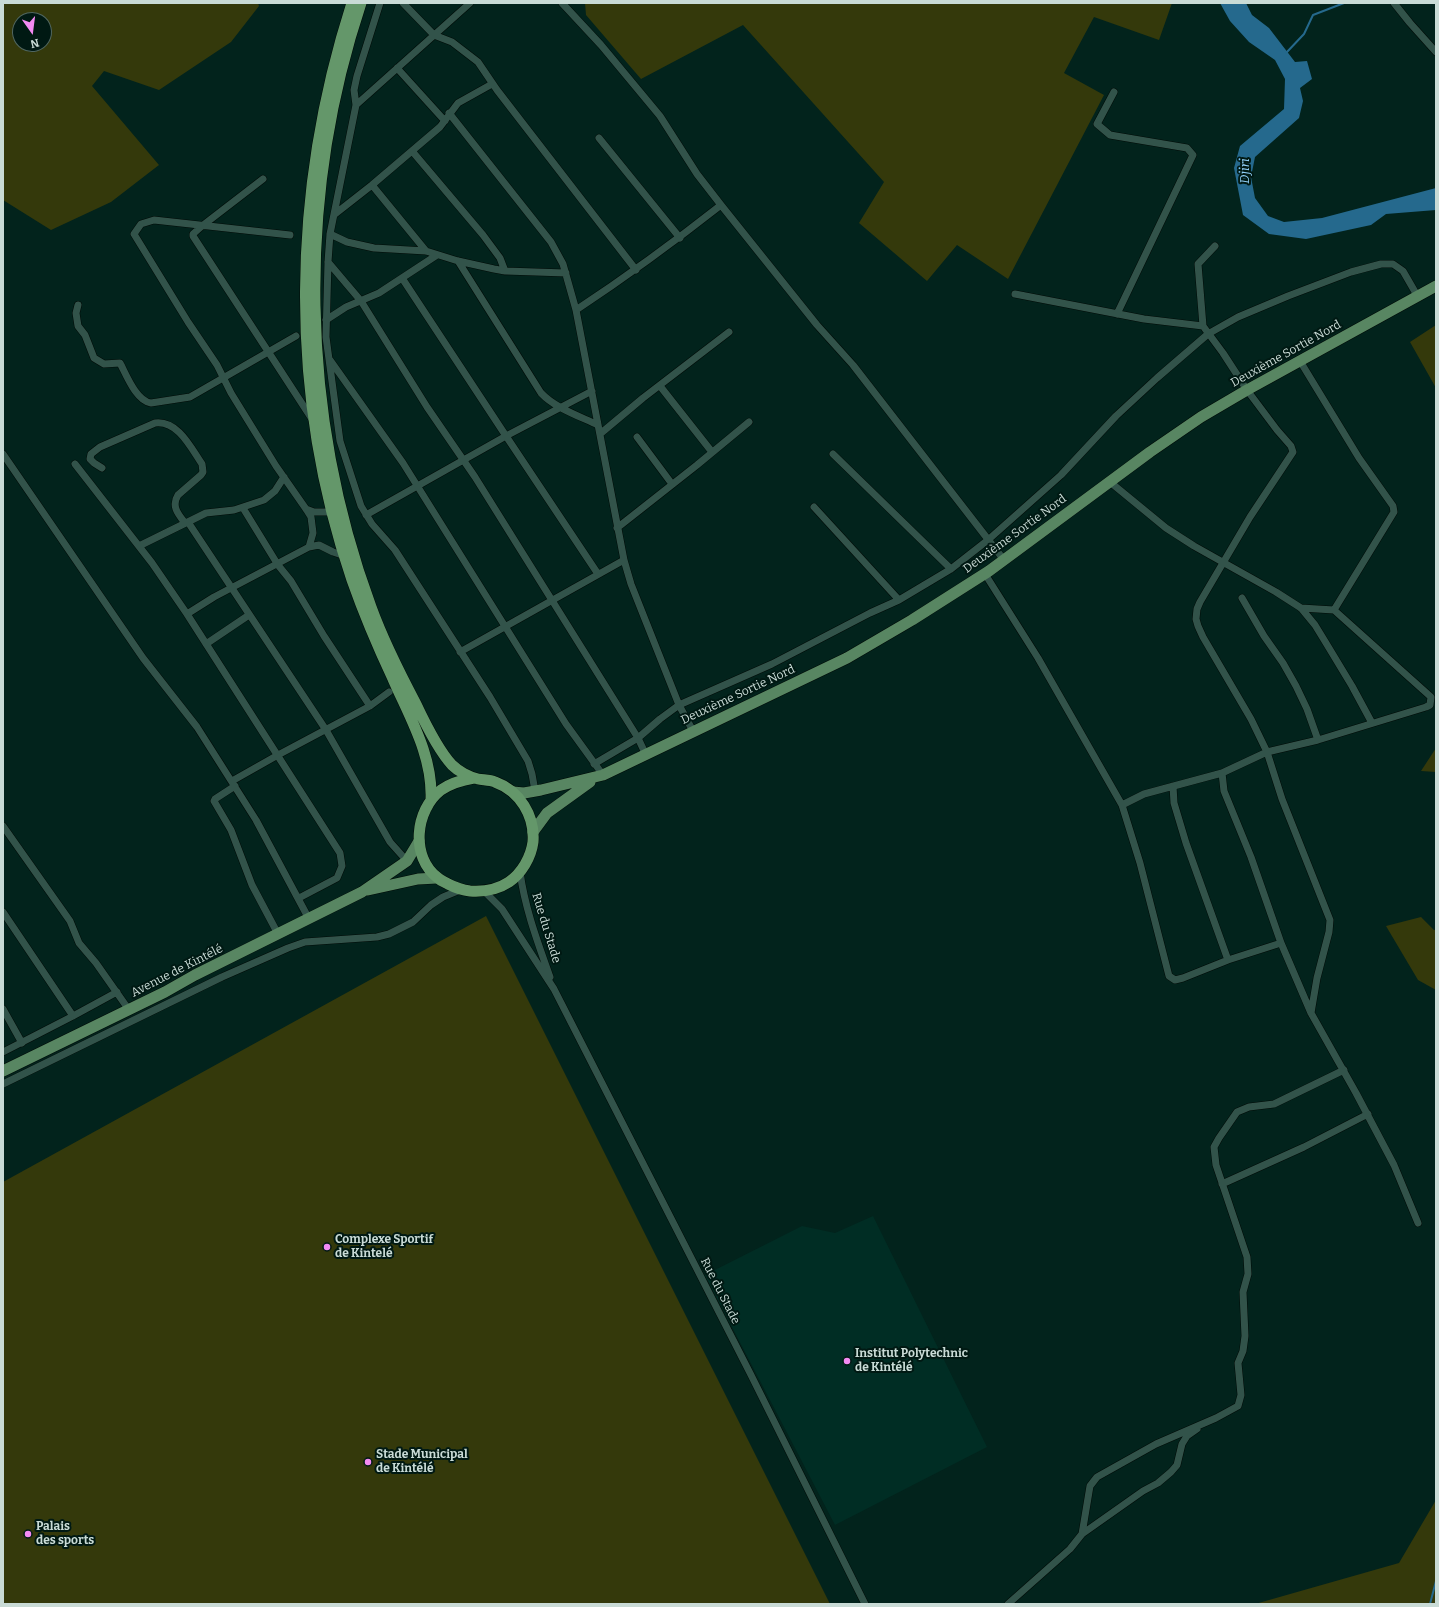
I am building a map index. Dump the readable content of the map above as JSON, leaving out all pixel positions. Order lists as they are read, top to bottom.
{
  "streets": {
    "main road": ["Deuxième Sortie Nord", "Avenue de Kintélé"],
    "street": ["Rue du Stade"]
  },
  "crossings": [
    ["Deuxième Sortie Nord", "Rue du Stade"],
    ["Deuxième Sortie Nord", "Avenue de Kintélé"],
    ["Rue du Stade", "Avenue de Kintélé"]
  ],
  "water": ["Djiri"],
  "places": [
    "Complexe Sportif de Kintelé",
    "Institut Polytechnic de Kintélé",
    "Stade Municipal de Kintélé",
    "Palais des sports"
  ],
  "north": "bottom"
}
